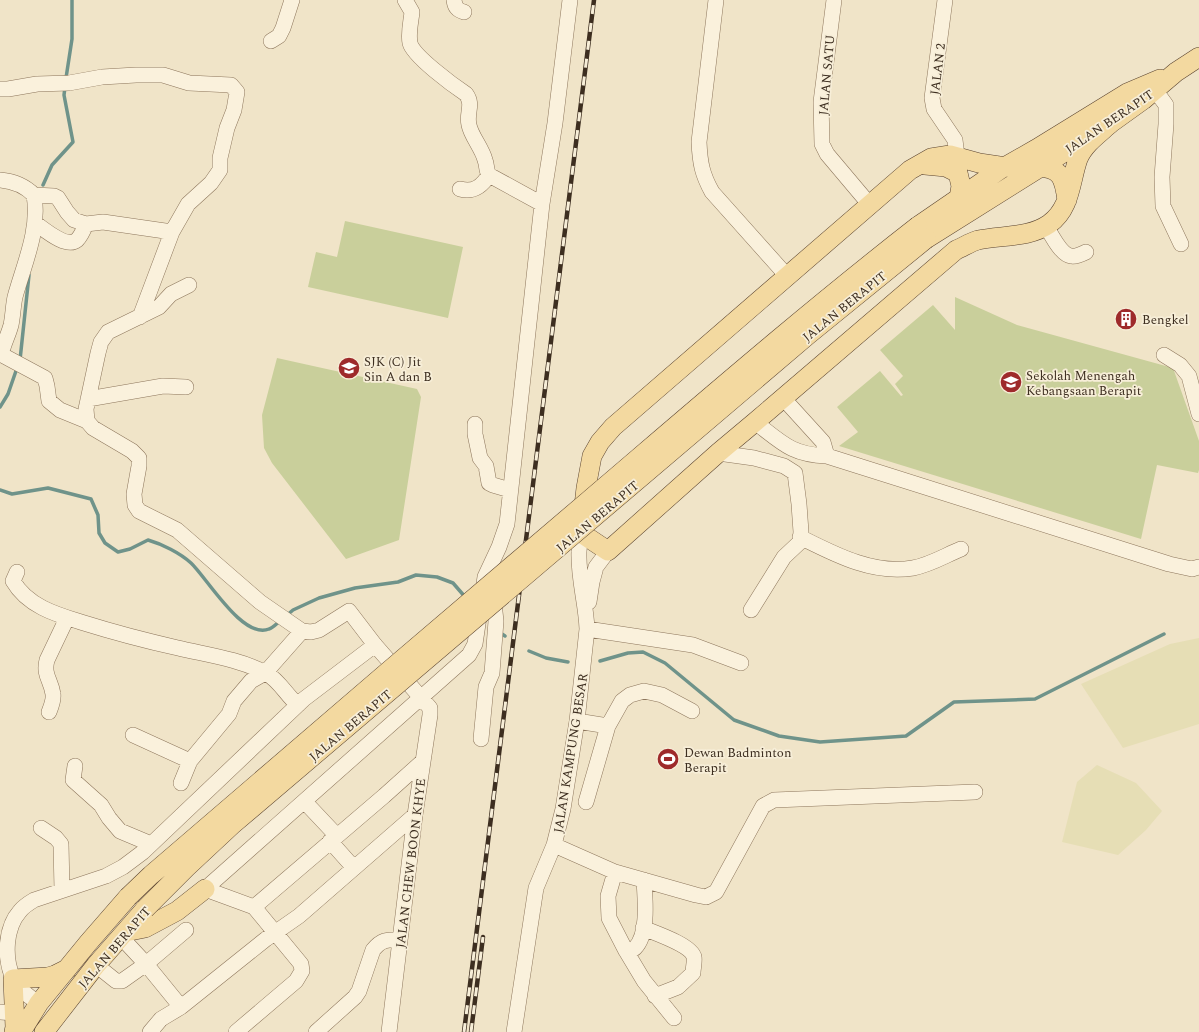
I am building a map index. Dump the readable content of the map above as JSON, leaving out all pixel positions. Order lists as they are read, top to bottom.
{
  "streets": {
    "main road": ["JALAN BERAPIT"],
    "street": [
      "JALAN 2",
      "JALAN SATU",
      "JALAN KAMPUNG BESAR",
      "JALAN CHEW BOON KHYE"
    ]
  },
  "places": {
    "building": ["Bengkel"],
    "school or university": ["SJK (C) Jit Sin A dan B", "Sekolah Menengah Kebangsaan Berapit"],
    "sports": ["Dewan Badminton Berapit"]
  }
}
